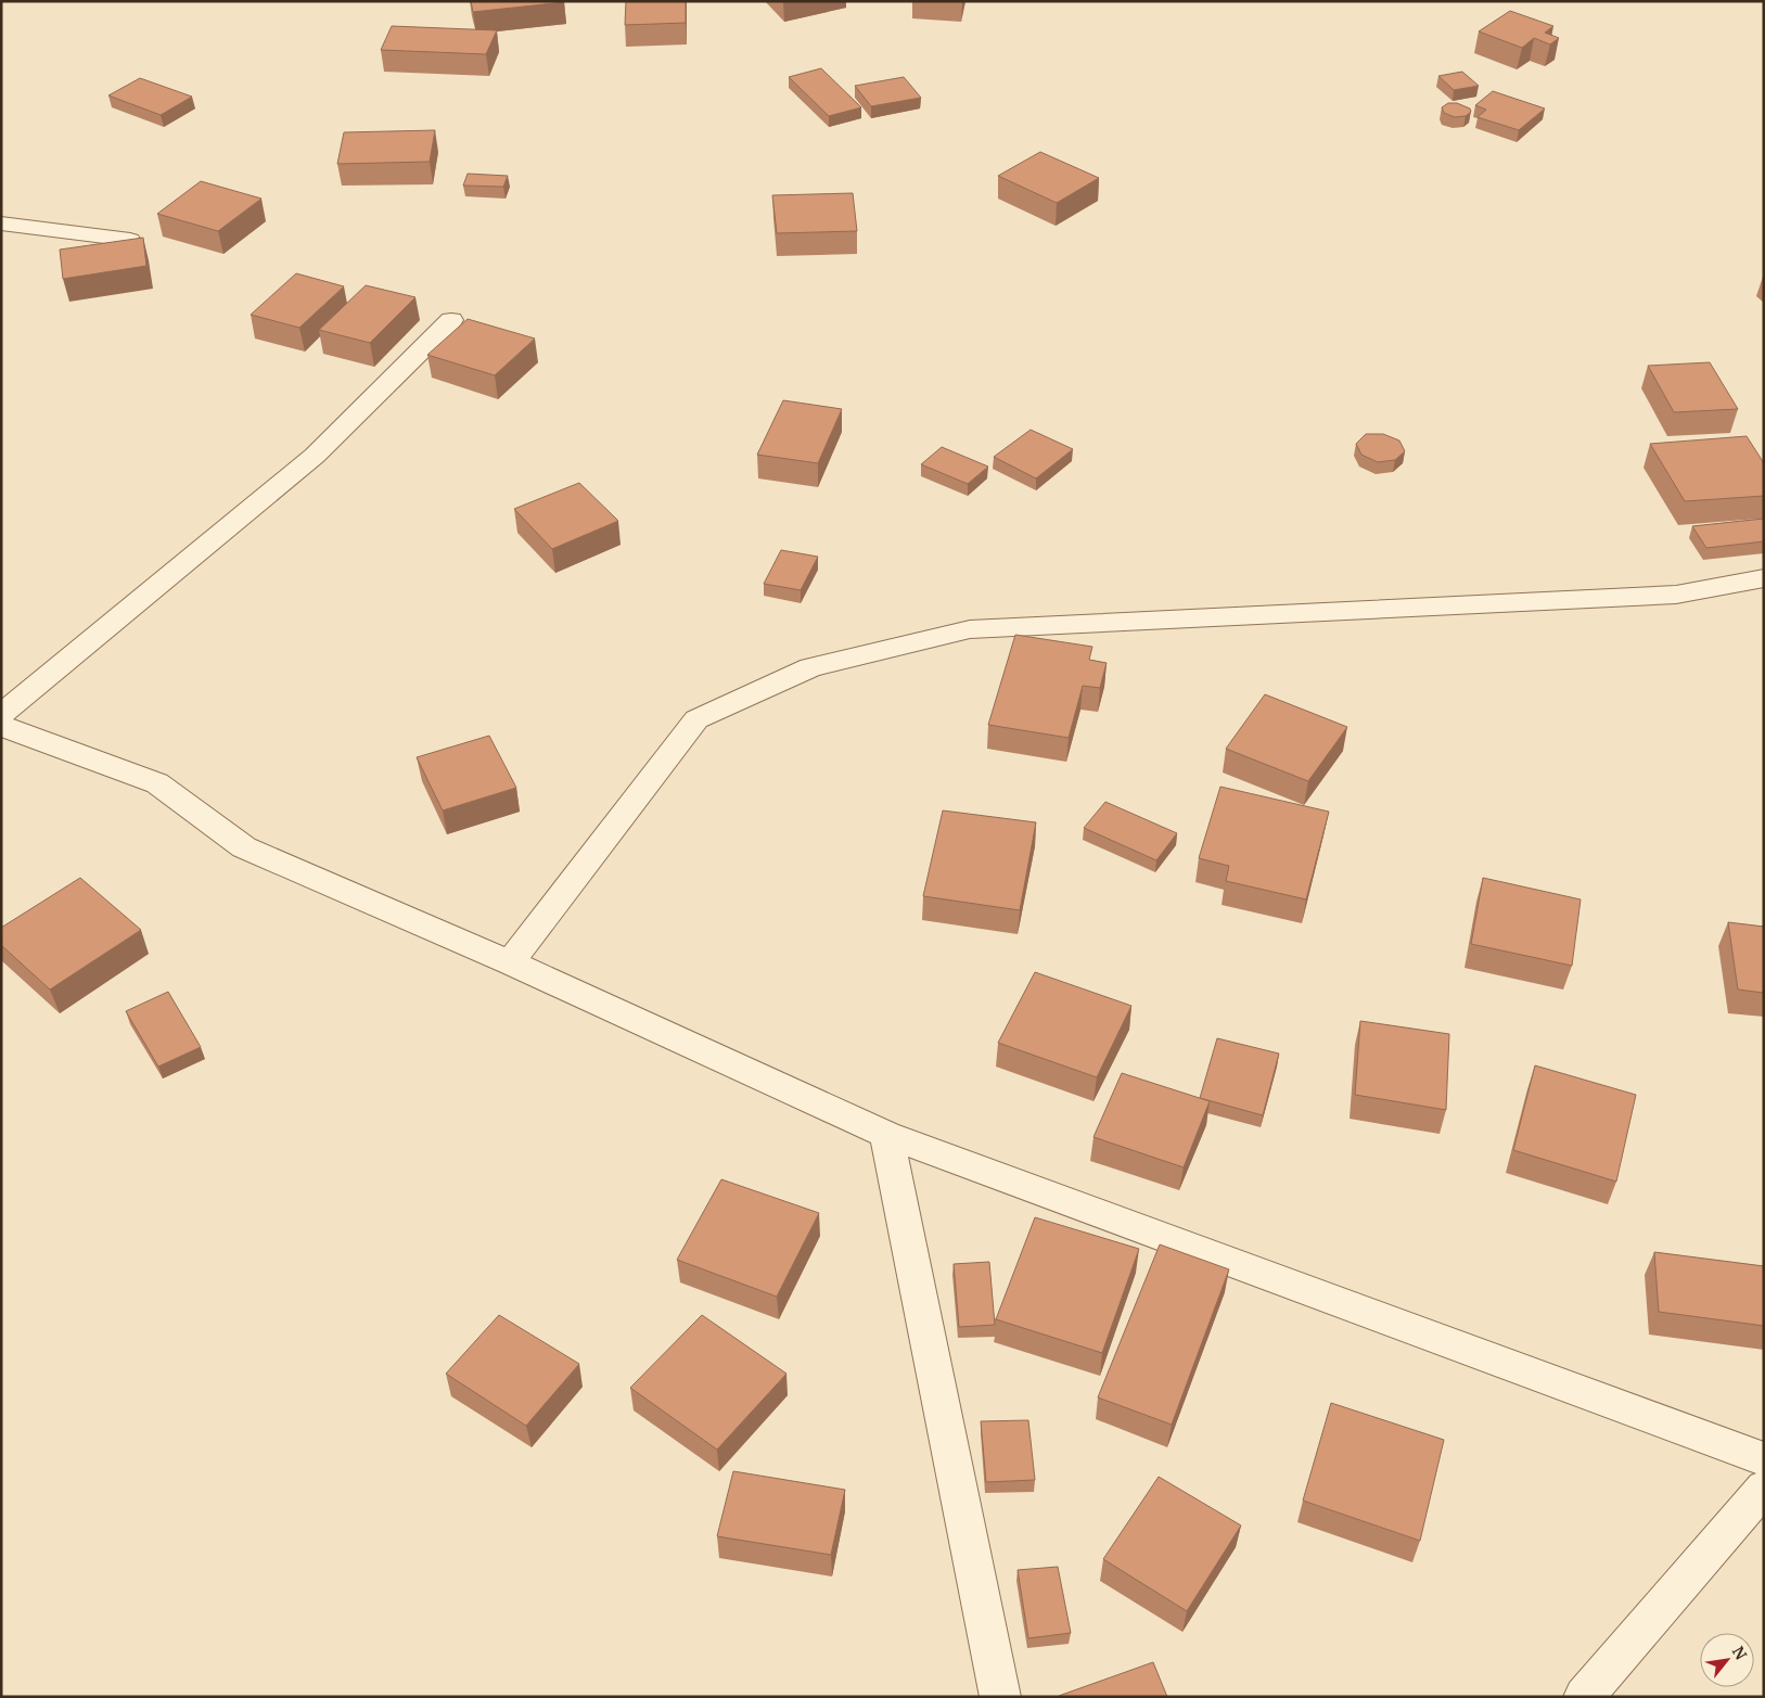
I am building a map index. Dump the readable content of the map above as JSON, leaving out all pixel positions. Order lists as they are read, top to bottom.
{
  "north": "top right"
}
